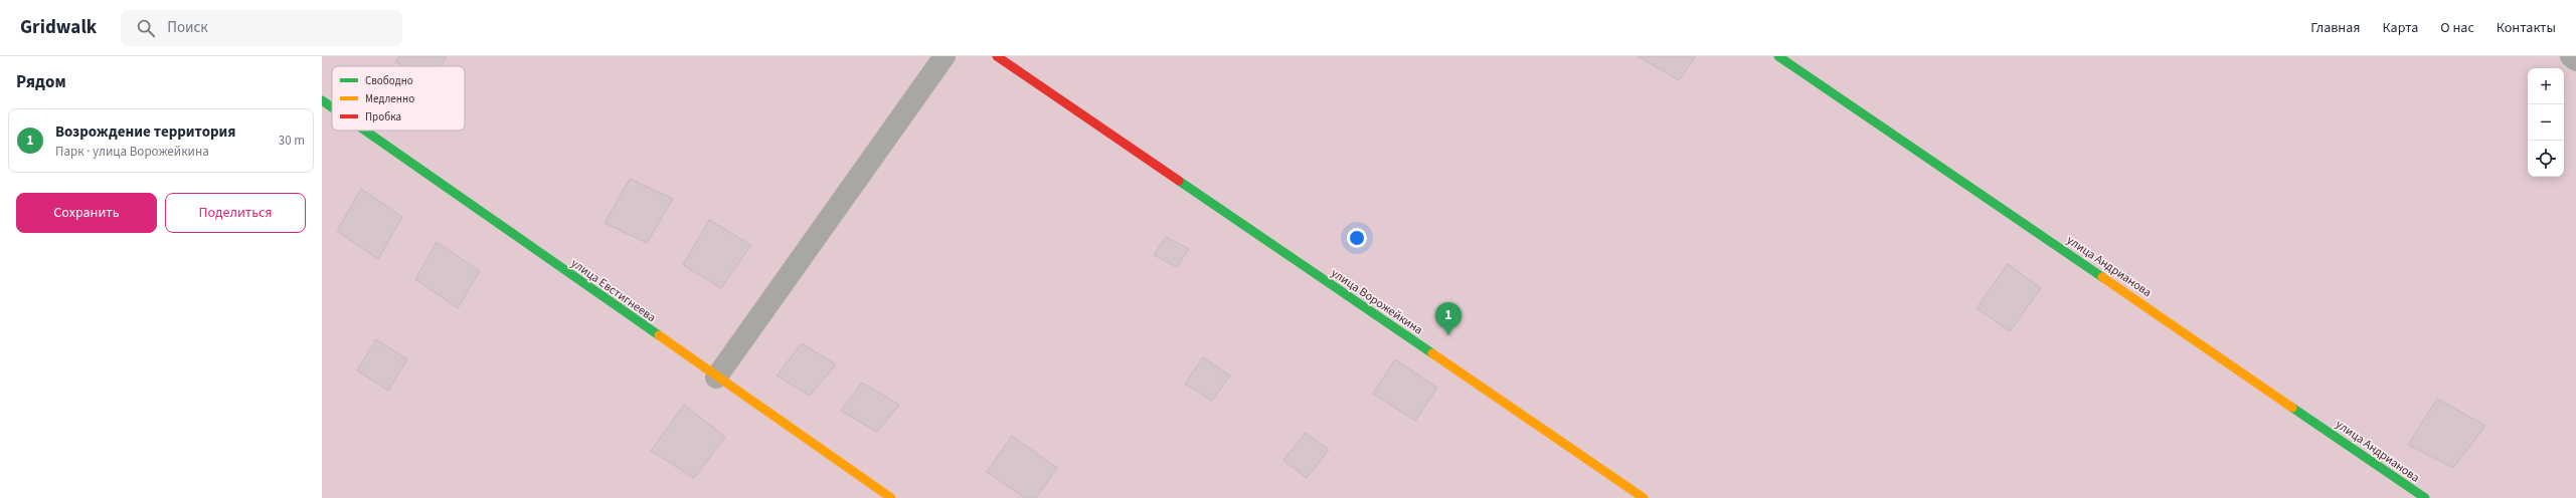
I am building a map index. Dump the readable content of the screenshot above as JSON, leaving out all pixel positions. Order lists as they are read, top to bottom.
{
  "streets": {
    "street": ["улица Андрианова", "улица Евстигнеева", "улица Ворожейкина"]
  },
  "legend": ["Свободно", "Медленно", "Пробка"],
  "page": {
    "header": "Gridwalk",
    "search": "Поиск",
    "nav": [
      "Главная",
      "Карта",
      "О нас",
      "Контакты"
    ],
    "heading": "Рядом",
    "map_buttons": ["+", "−"],
    "list": [
      {
        "mark": "1",
        "name": "Возрождение территория",
        "note": "Парк · улица Ворожейкина",
        "value": "30 m"
      }
    ],
    "buttons": ["Сохранить", "Поделиться"],
    "pins": "1"
  }
}
